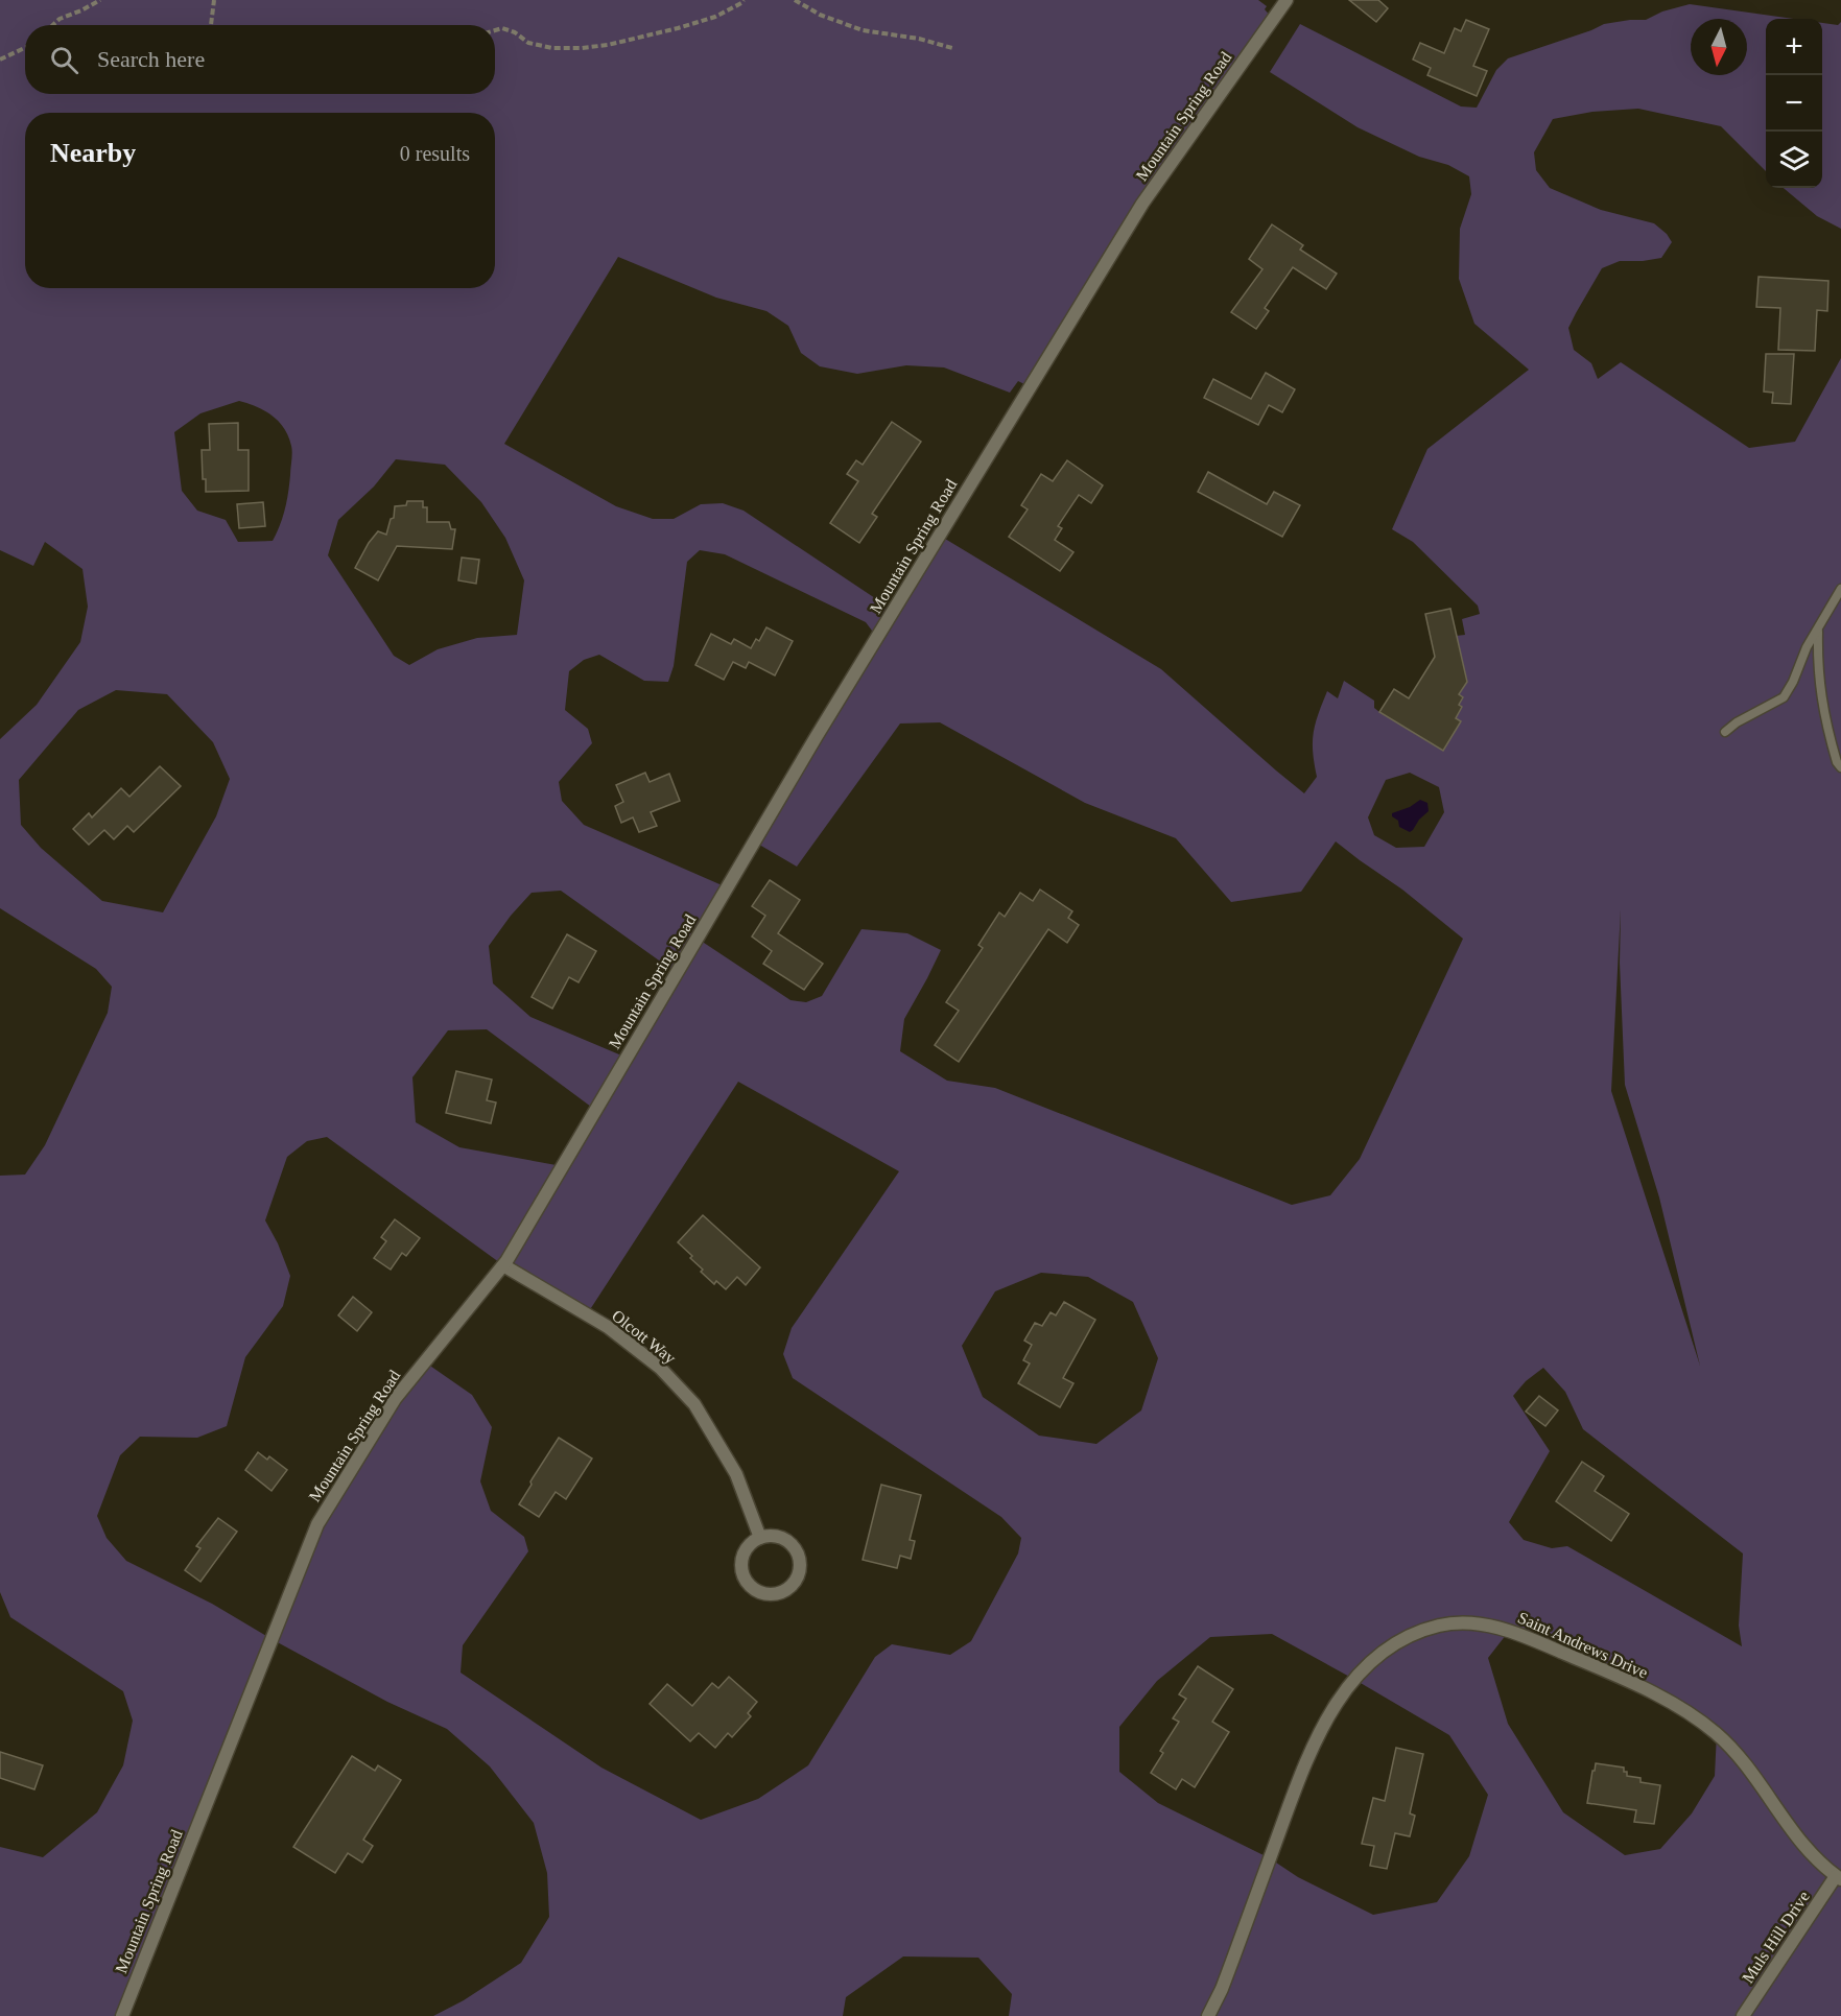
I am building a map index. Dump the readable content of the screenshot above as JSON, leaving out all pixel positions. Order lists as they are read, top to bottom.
{
  "streets": {
    "street": [
      "Mountain Spring Road",
      "Olcott Way",
      "Saint Andrews Drive",
      "Muls Hill Drive"
    ]
  },
  "crossings": [
    ["Mountain Spring Road", "Olcott Way"],
    ["Saint Andrews Drive", "Muls Hill Drive"]
  ],
  "north": "bottom",
  "page": {
    "map_buttons": ["+", "−"],
    "search": "Search here",
    "heading": ["Nearby", "0 results"]
  }
}
